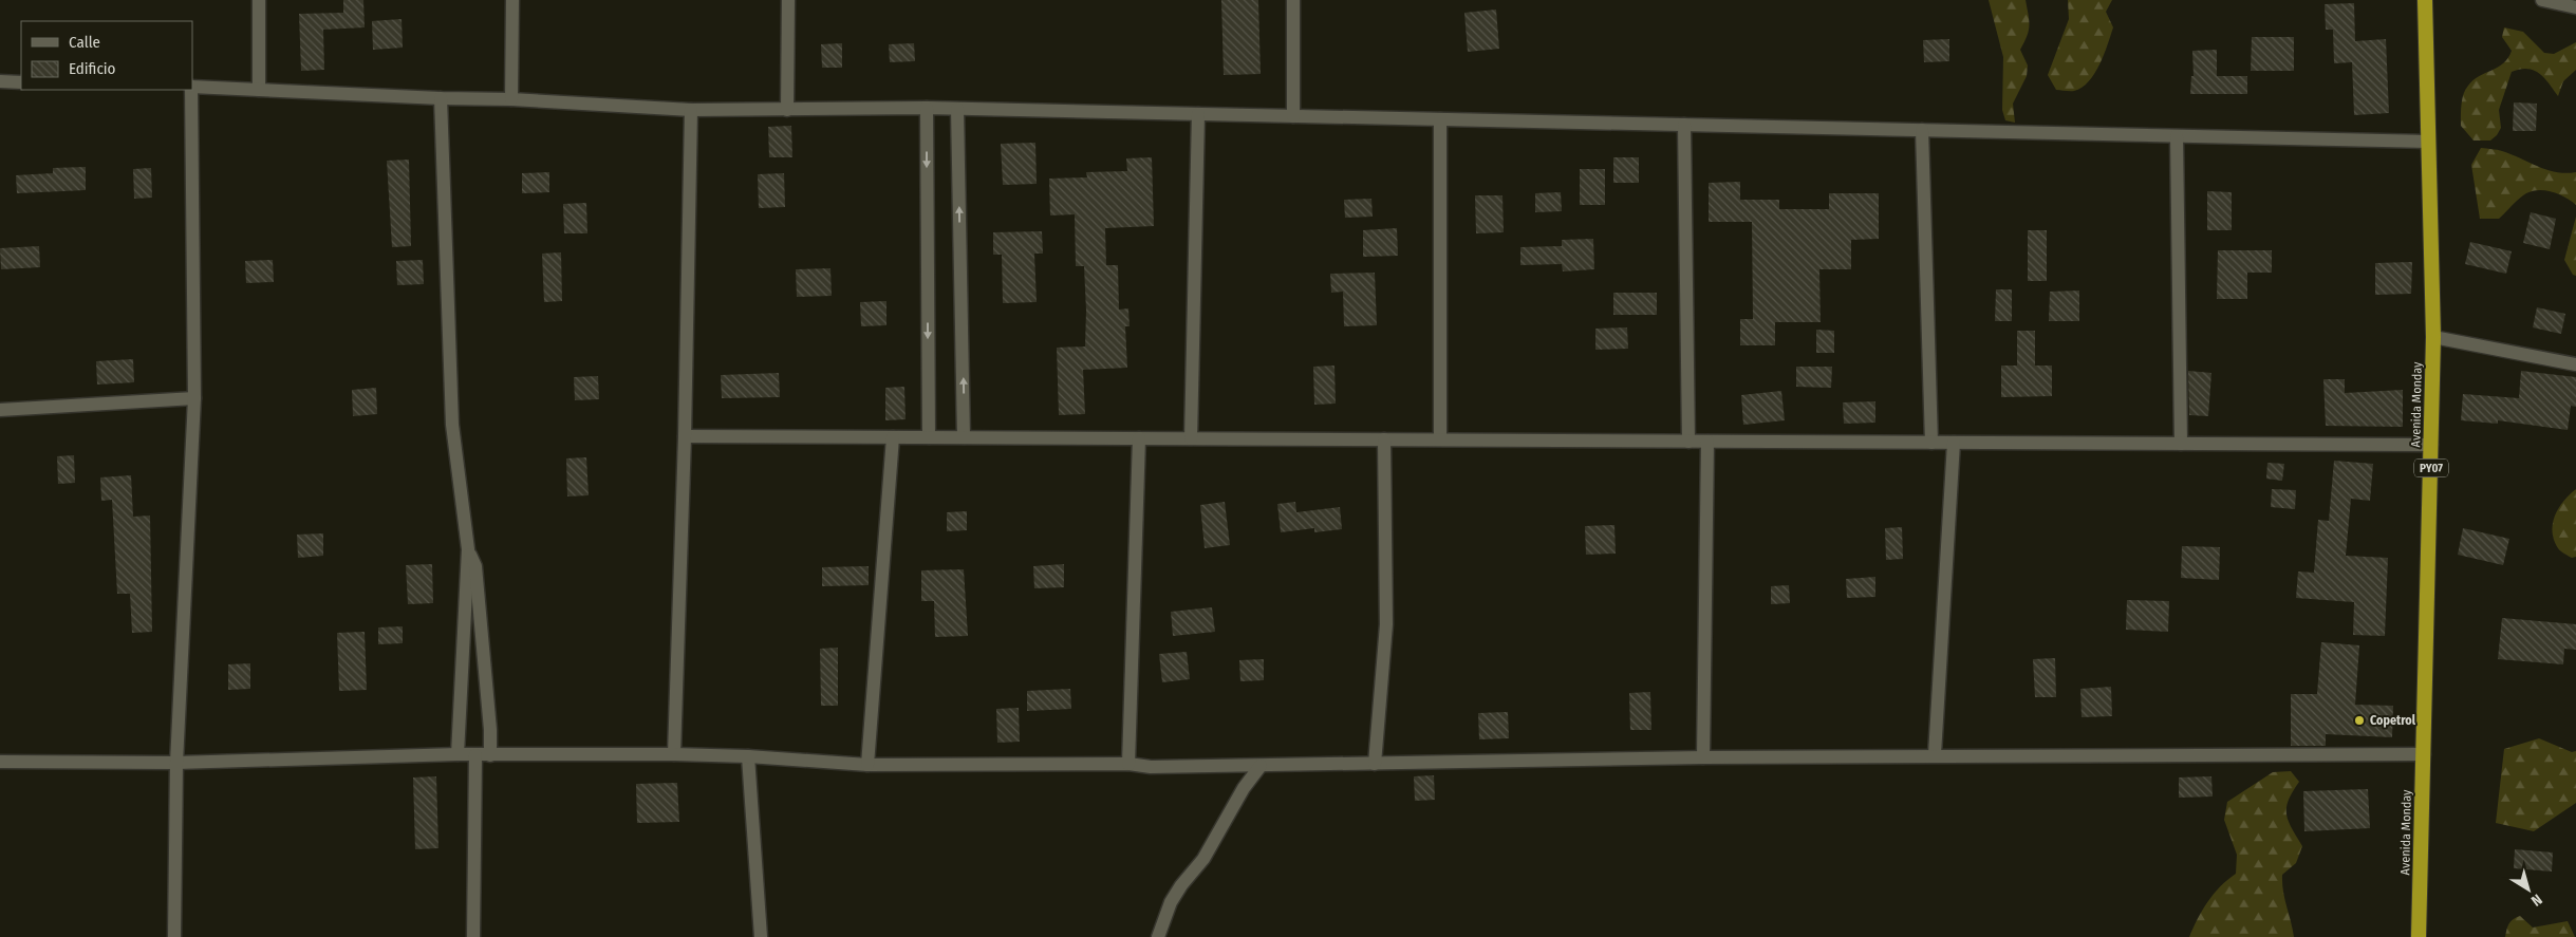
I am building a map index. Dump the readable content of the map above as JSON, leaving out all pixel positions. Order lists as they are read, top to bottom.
{
  "streets": {
    "highway": ["Avenida Monday", "PY07"]
  },
  "places": ["Copetrol"],
  "legend": ["Calle", "Edificio"],
  "north": "bottom right"
}
